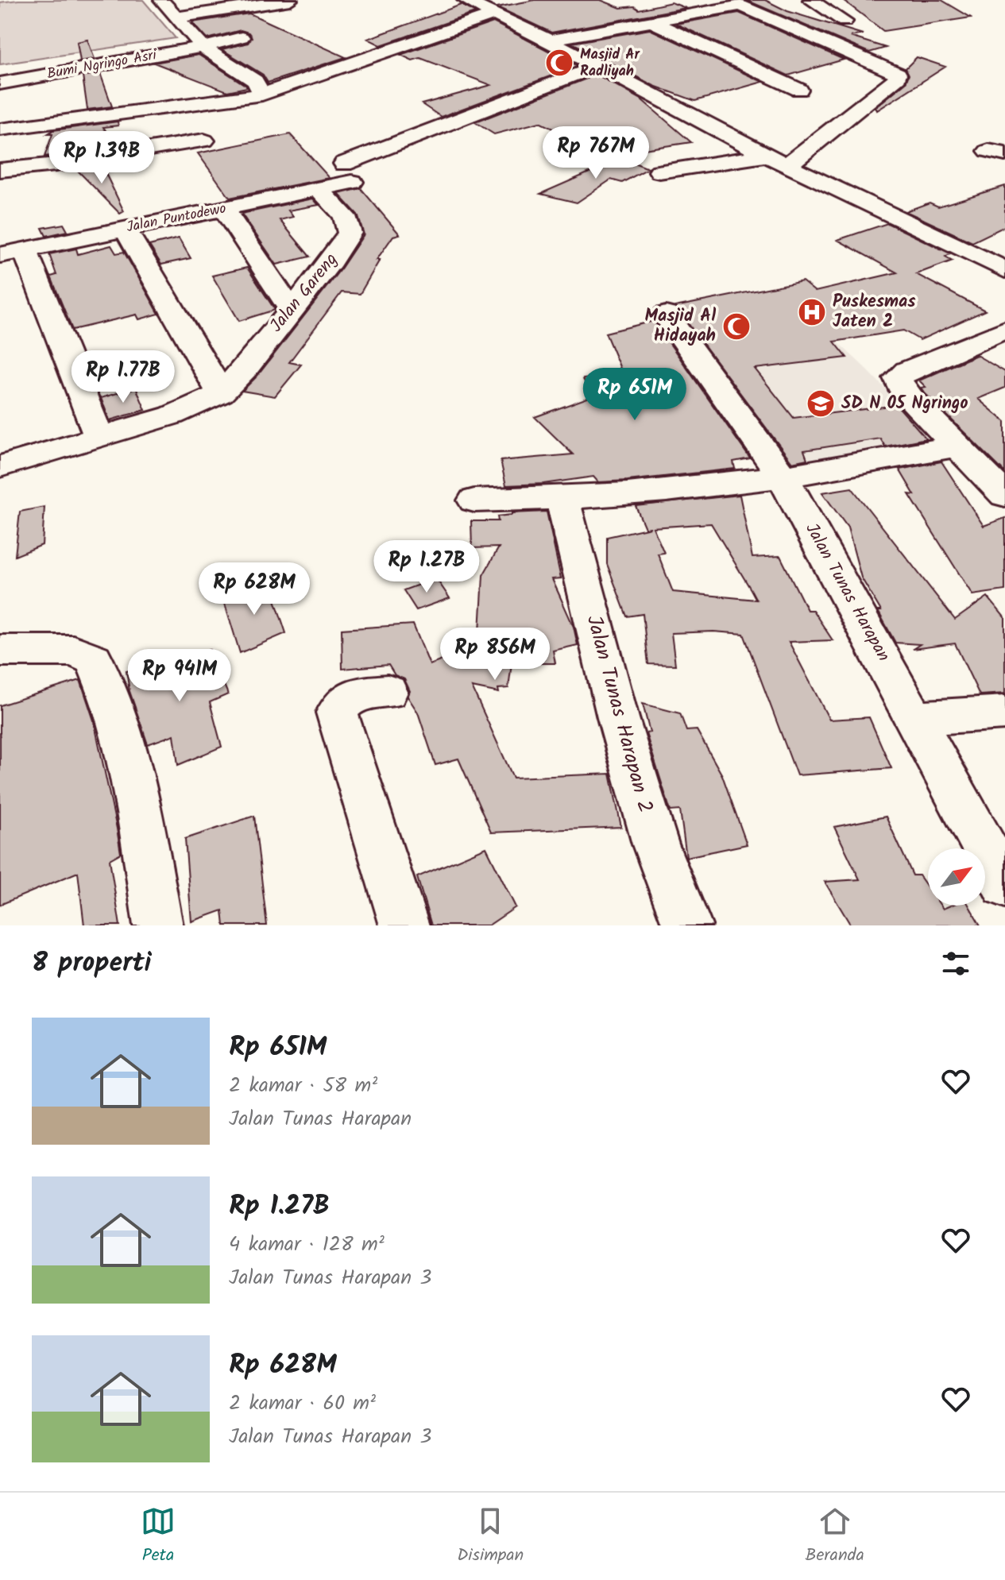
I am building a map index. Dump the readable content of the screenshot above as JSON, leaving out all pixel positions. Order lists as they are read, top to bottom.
{
  "streets": {
    "street": [
      "Bumi Ngringo Asri",
      "Jalan Puntodewo",
      "Jalan Gareng",
      "Jalan Tunas Harapan",
      "Jalan Tunas Harapan 2"
    ]
  },
  "crossings": [
    ["Jalan Puntodewo", "Jalan Gareng"]
  ],
  "places": {
    "mosque": ["Masjid Ar Radliyah", "Masjid Al Hidayah"],
    "hospital": ["Puskesmas Jaten 2"],
    "school or university": ["SD N 05 Ngringo"]
  },
  "north": "top right",
  "page": {
    "price": [
      "Rp 767M",
      "Rp 1.39B",
      "Rp 1.77B",
      "Rp 651M",
      "Rp 1.27B",
      "Rp 628M",
      "Rp 856M",
      "Rp 941M"
    ],
    "heading": "8 properti",
    "list": [
      {
        "name": "Rp 651M",
        "note": "2 kamar · 58 m² · Jalan Tunas Harapan"
      },
      {
        "name": "Rp 1.27B",
        "note": "4 kamar · 128 m² · Jalan Tunas Harapan 3"
      },
      {
        "name": "Rp 628M",
        "note": "2 kamar · 60 m² · Jalan Tunas Harapan 3"
      }
    ],
    "tabs": ["Peta", "Disimpan", "Beranda"]
  }
}
